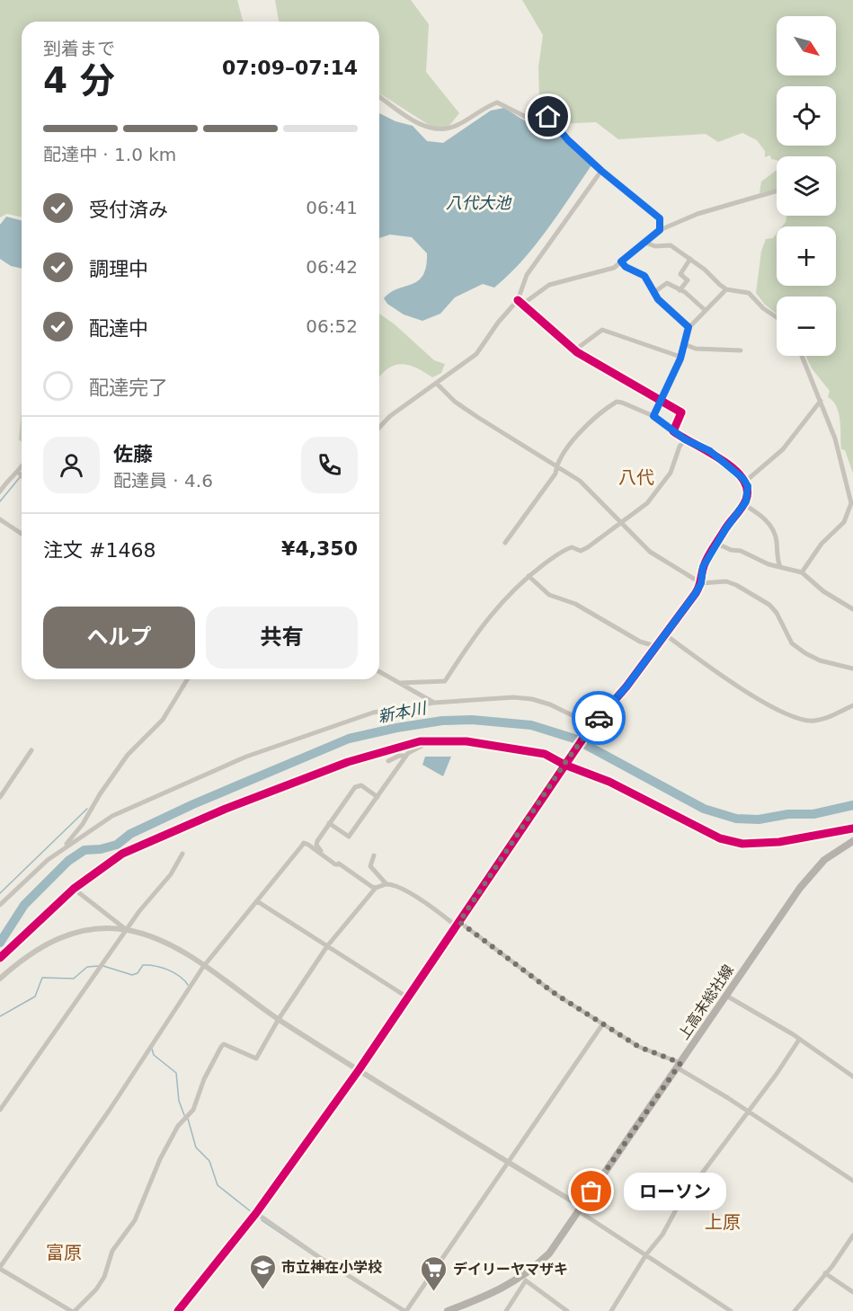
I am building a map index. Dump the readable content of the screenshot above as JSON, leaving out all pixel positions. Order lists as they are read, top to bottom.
{
  "streets": {
    "main road": ["上高末総社線"]
  },
  "districts": ["八代", "上原", "富原"],
  "water": ["八代大池", "新本川"],
  "places": {
    "other": ["ローソン"],
    "school or university": ["市立神在小学校"],
    "supermarket": ["デイリーヤマザキ"]
  },
  "north": "bottom right",
  "page": {
    "map_buttons": ["+", "−"],
    "heading": ["4 分", "到着まで", "07:09–07:14"],
    "panel": [
      "佐藤",
      "配達員 · 4.6",
      "注文 #1468",
      "¥4,350"
    ],
    "bar": "配達中 · 1.0 km",
    "list": [
      ["受付済み", "06:41"],
      ["調理中", "06:42"],
      ["配達中", "06:52"],
      "配達完了"
    ],
    "buttons": ["ヘルプ", "共有"],
    "bubble": "ローソン"
  }
}
